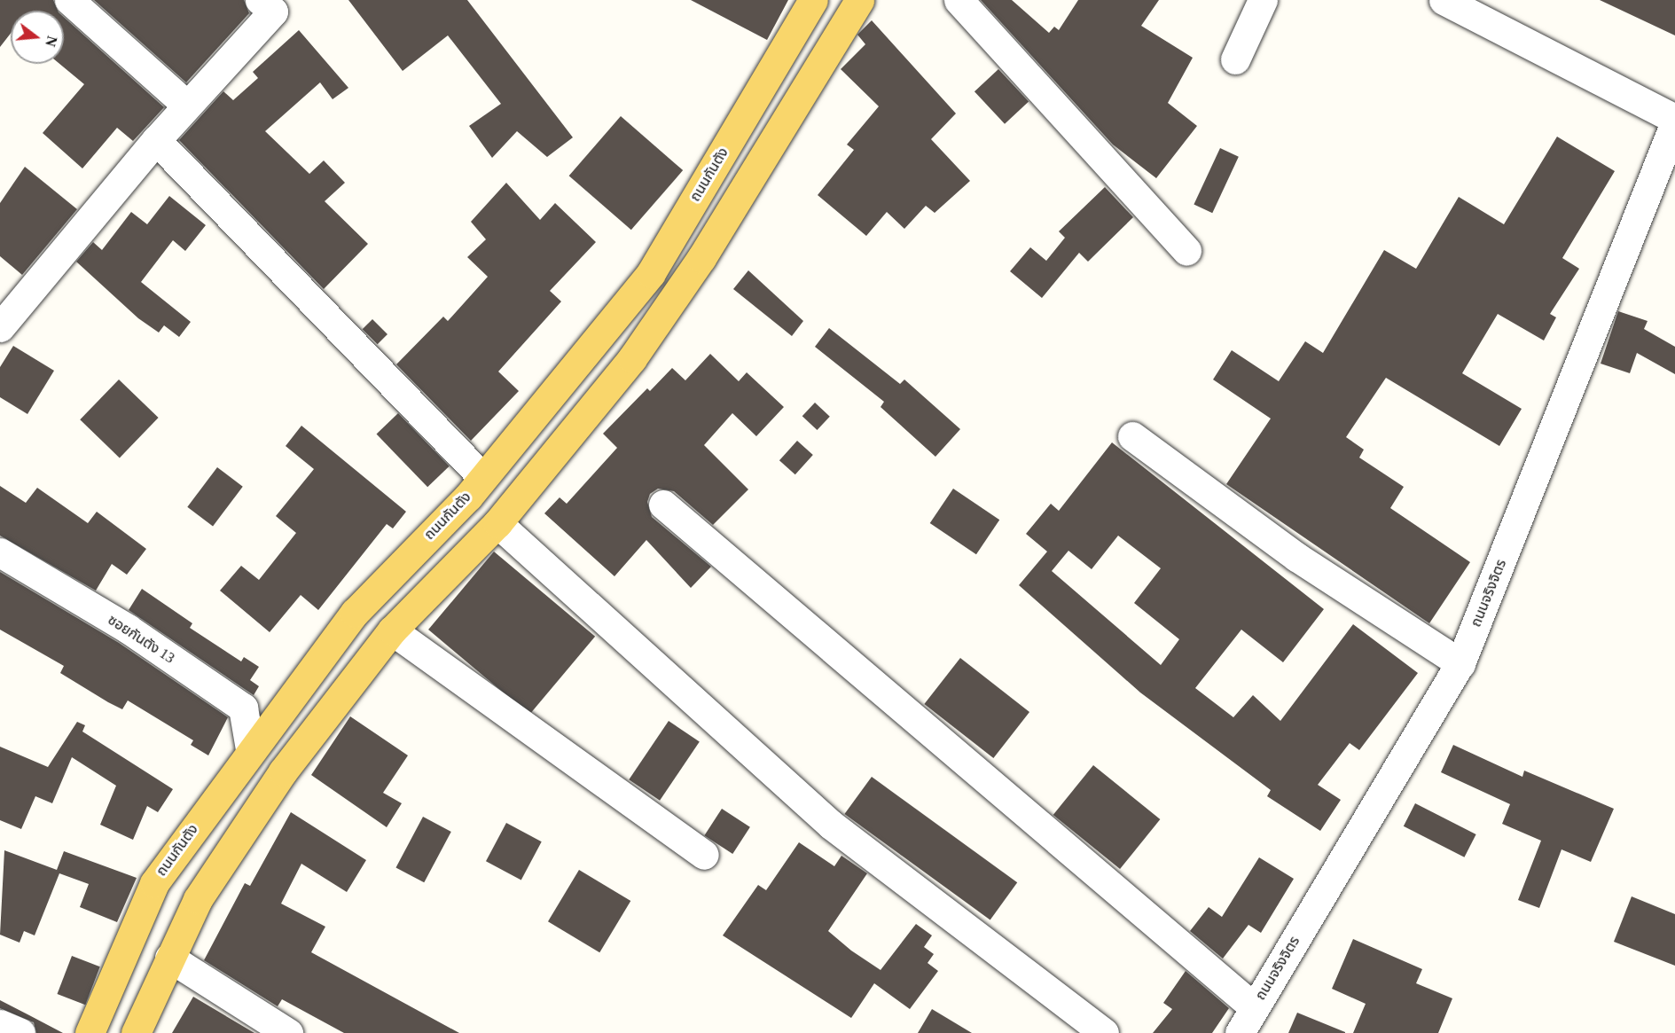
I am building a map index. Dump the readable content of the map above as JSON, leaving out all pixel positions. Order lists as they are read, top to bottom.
{
  "streets": {
    "main road": ["ถนนกันตัง"],
    "street": ["ถนนจริงจิตร", "ซอยกันตัง 13"]
  },
  "crossings": [
    ["ถนนกันตัง", "ซอยกันตัง 13"]
  ],
  "north": "right"
}
